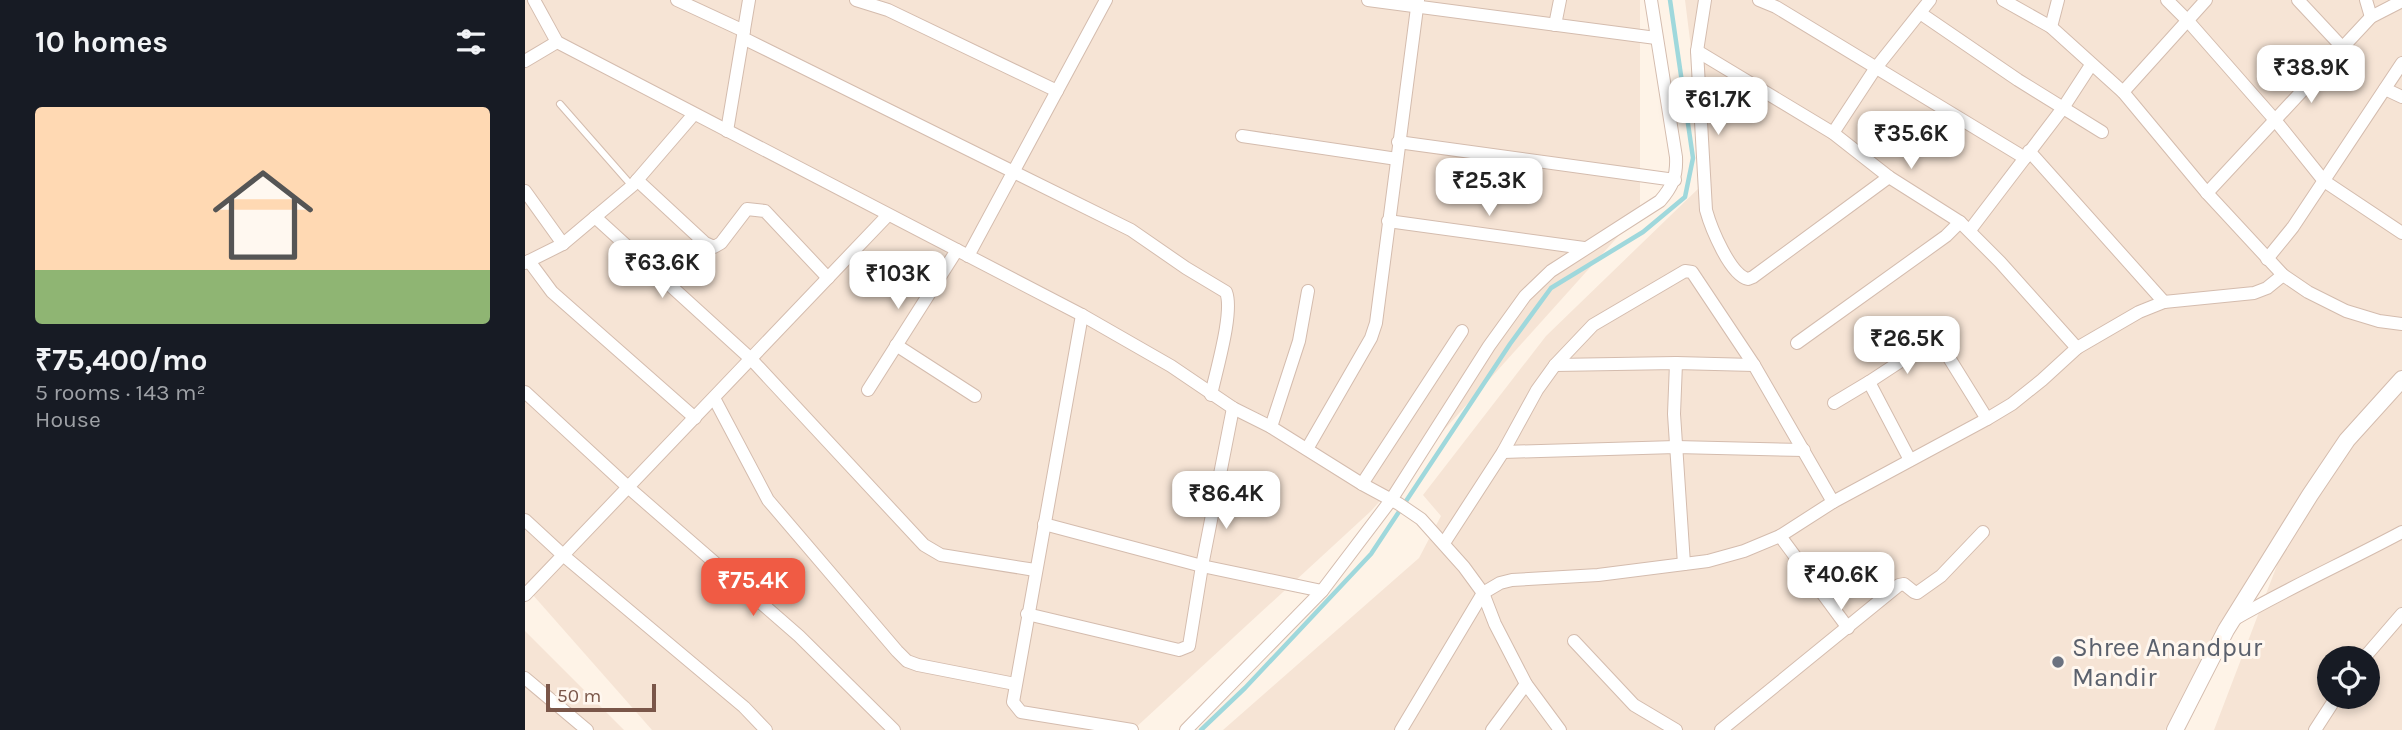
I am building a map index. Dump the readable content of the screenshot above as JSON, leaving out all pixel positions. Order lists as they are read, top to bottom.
{
  "places": ["Shree Anandpur Mandir"],
  "scale_bar": "50 m",
  "page": {
    "heading": "10 homes",
    "price": [
      "₹38.9K",
      "₹61.7K",
      "₹35.6K",
      "₹25.3K",
      "₹63.6K",
      "₹103K",
      "₹26.5K",
      "₹86.4K",
      "₹40.6K",
      "₹75.4K"
    ],
    "list": [
      {
        "name": "₹75,400/mo",
        "note": "5 rooms · 143 m² · House"
      }
    ],
    "scale": "50 m"
  }
}
